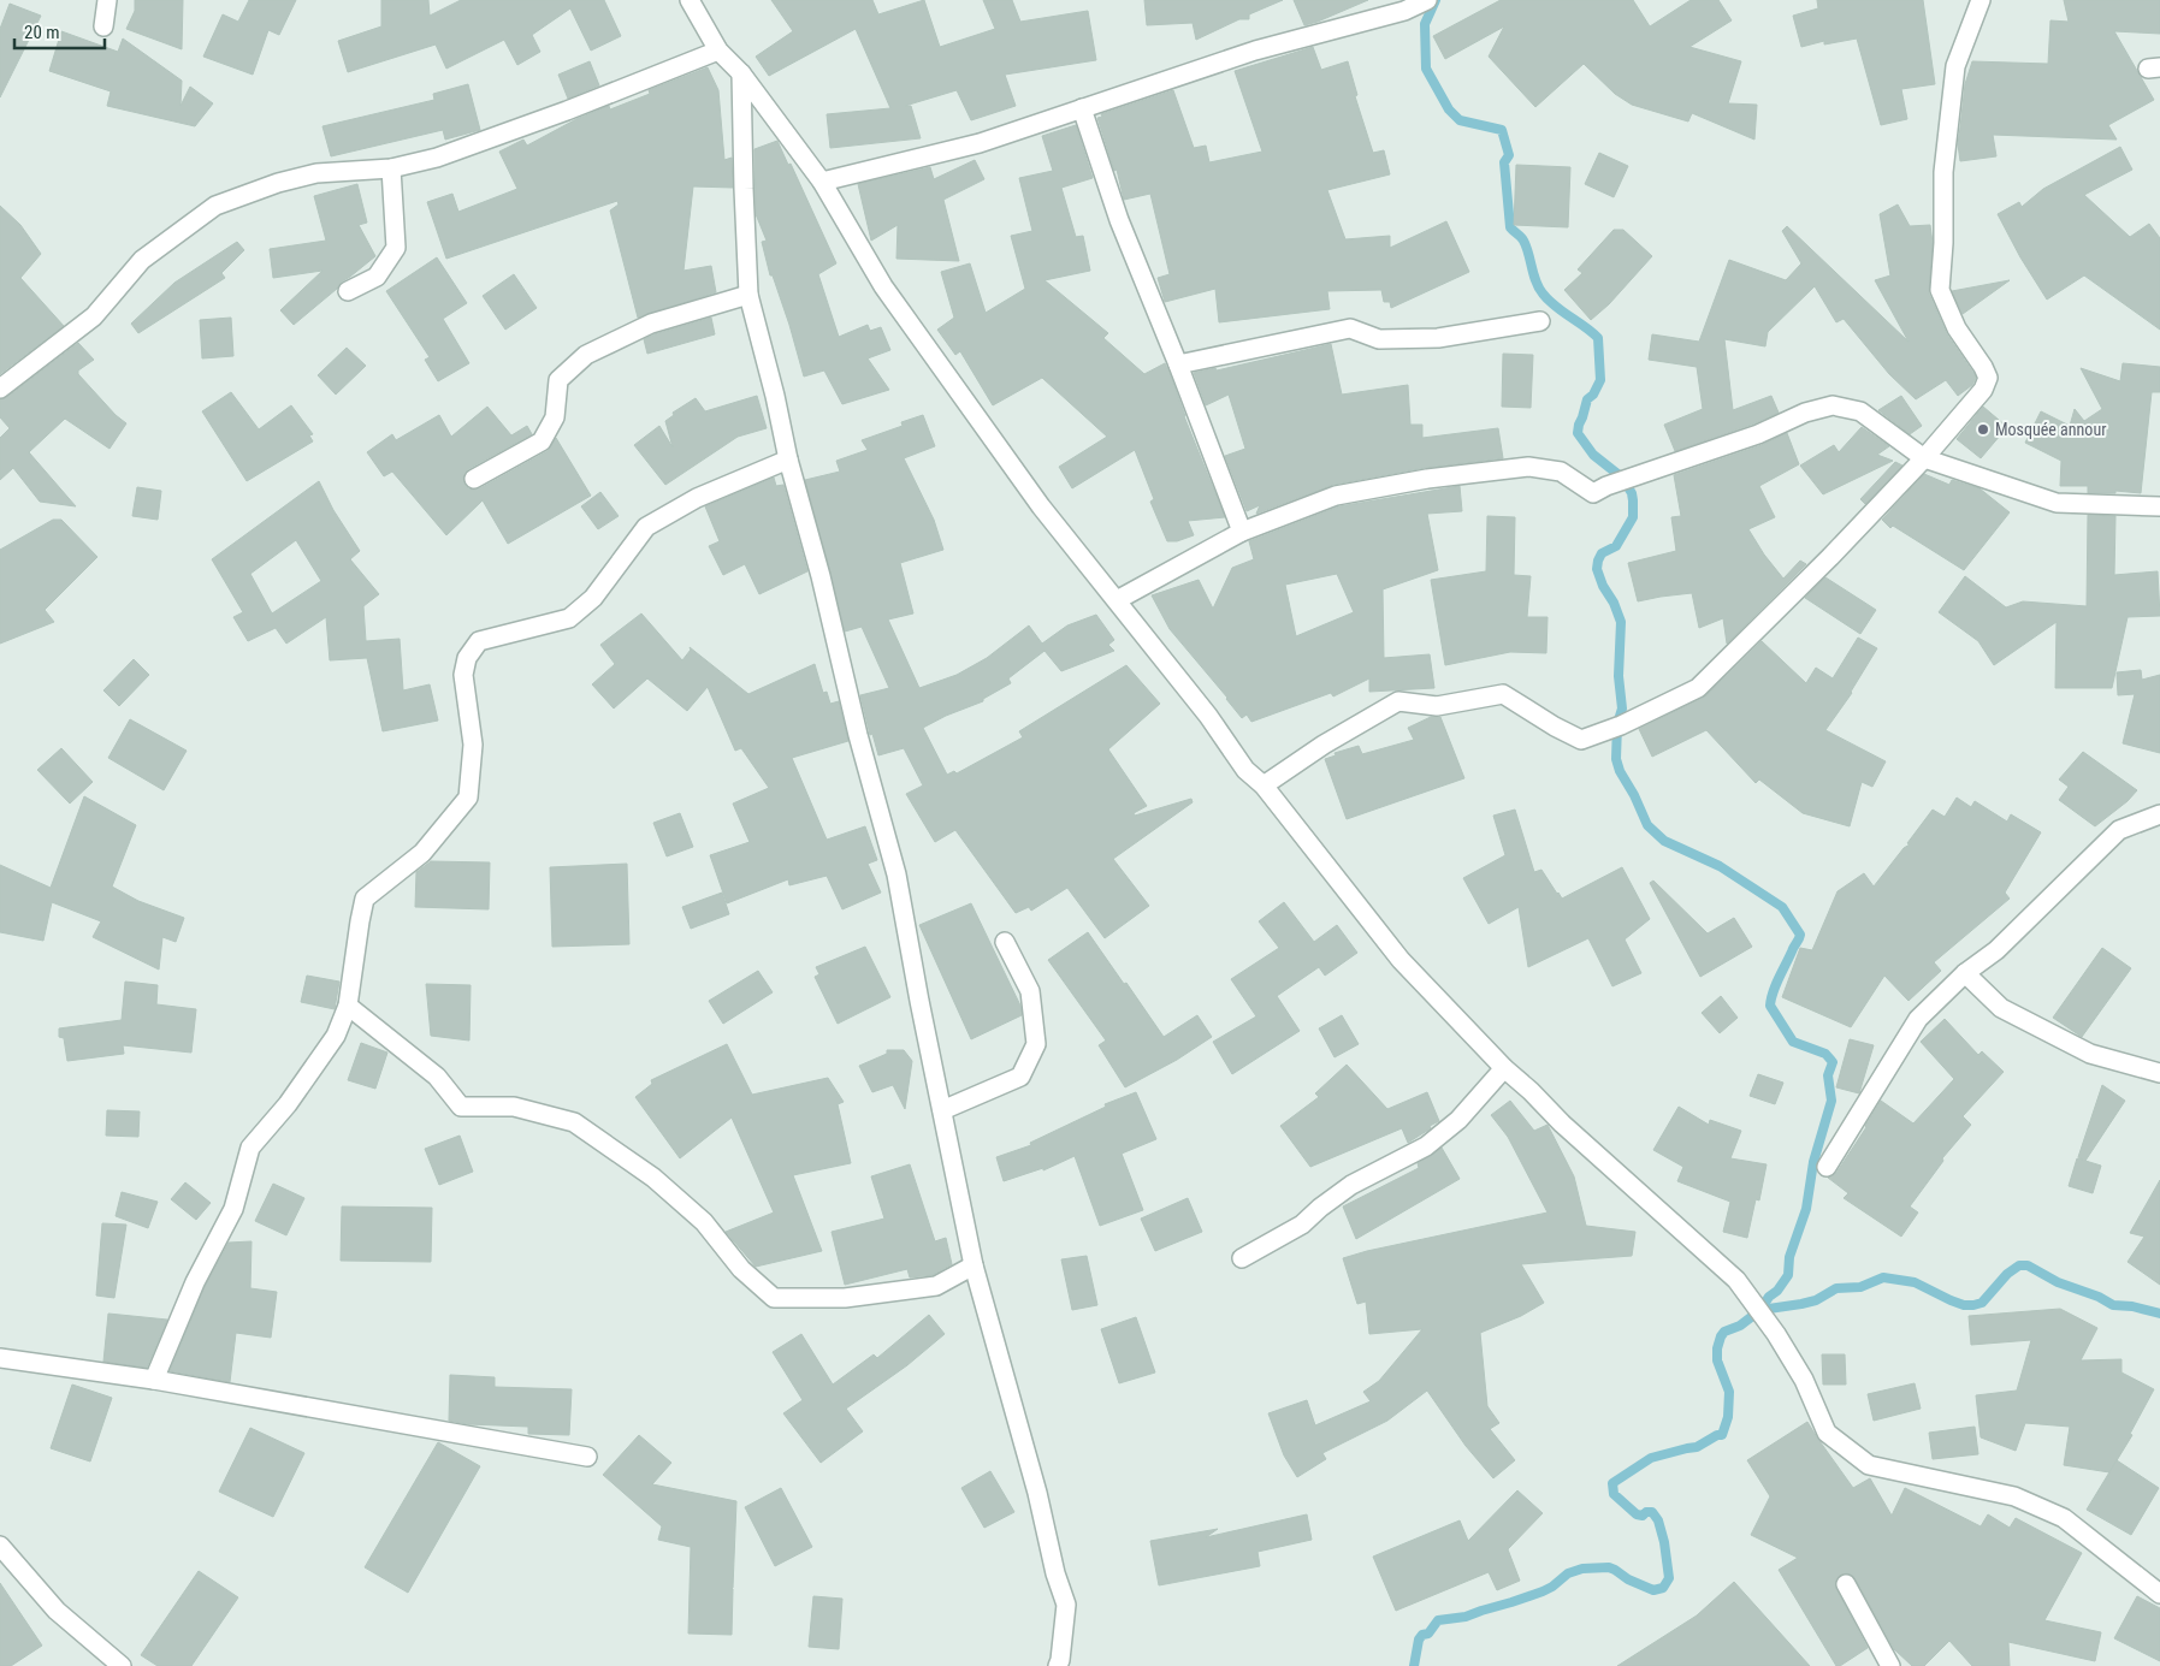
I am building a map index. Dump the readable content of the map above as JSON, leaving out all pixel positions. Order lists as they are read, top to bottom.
{
  "places": ["Mosquée annour"],
  "scale_bar": "20 m"
}
